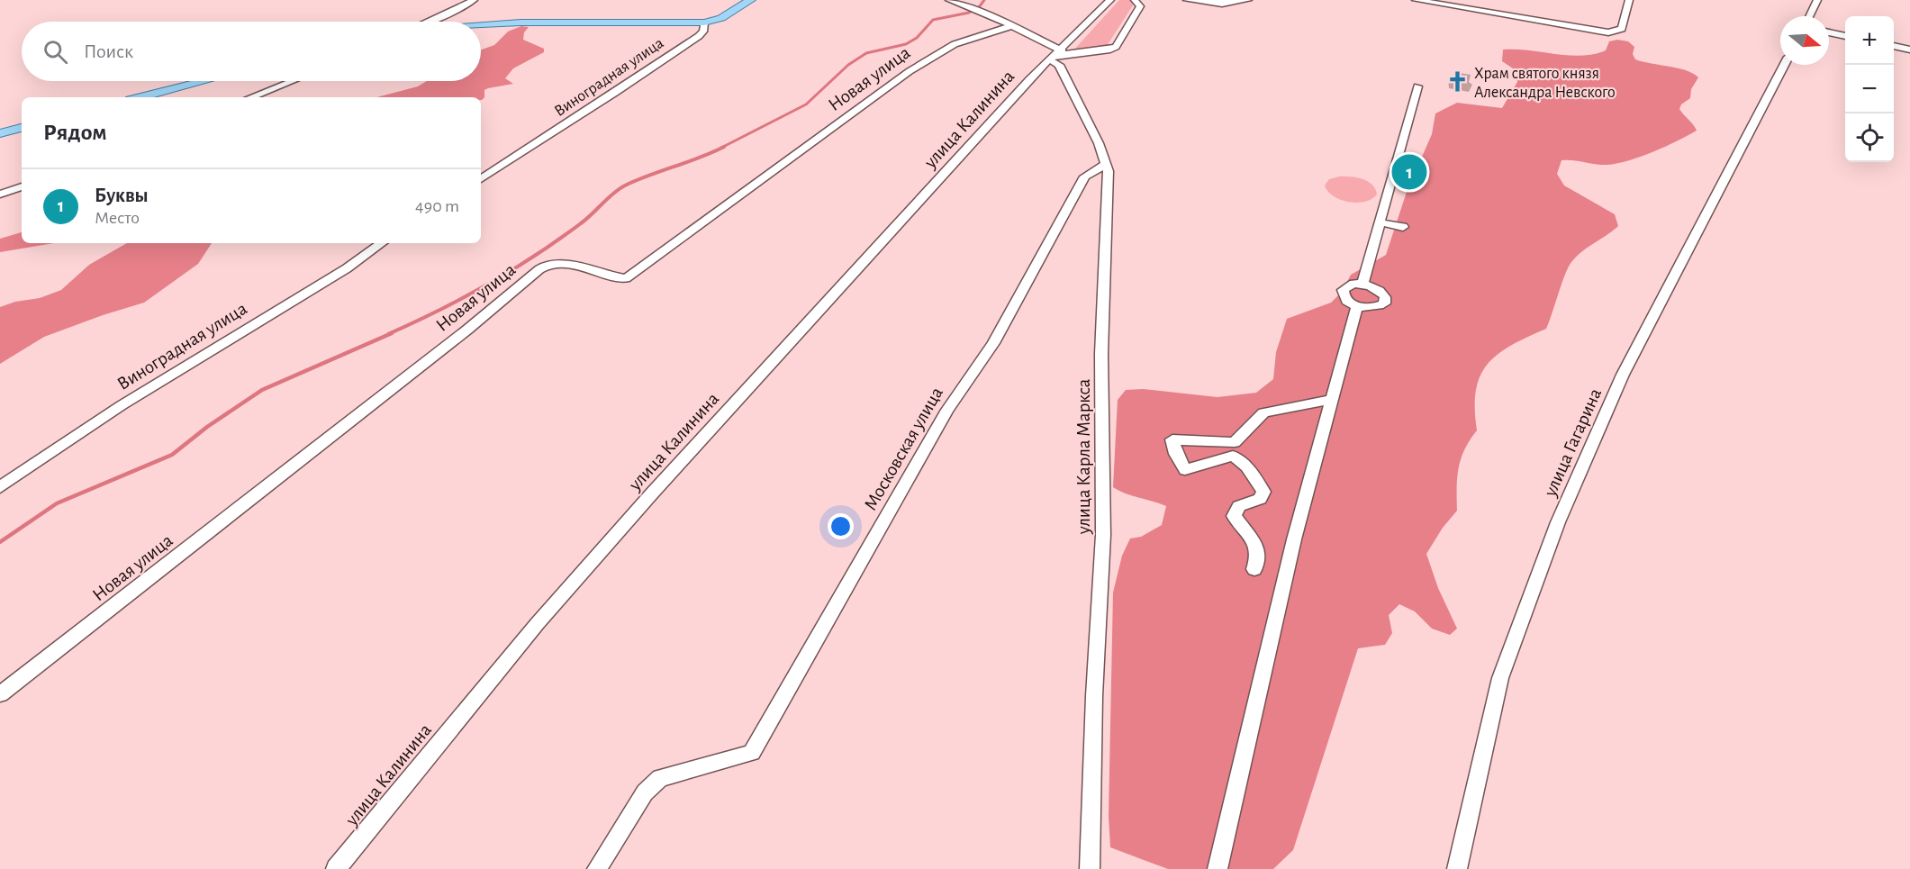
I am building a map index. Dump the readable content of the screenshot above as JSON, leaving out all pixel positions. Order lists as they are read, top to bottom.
{
  "streets": {
    "street": [
      "Виноградная улица",
      "Новая улица",
      "улица Калинина",
      "улица Гагарина",
      "Московская улица",
      "улица Карла Маркса"
    ]
  },
  "crossings": [
    ["улица Калинина", "улица Карла Маркса"],
    ["Московская улица", "улица Карла Маркса"]
  ],
  "places": {
    "church": ["Храм святого князя Александра Невского"]
  },
  "north": "right",
  "page": {
    "map_buttons": ["+", "−"],
    "search": "Поиск",
    "heading": "Рядом",
    "pins": "1",
    "list": [
      {
        "mark": "1",
        "name": "Буквы",
        "note": "Место",
        "value": "490 m"
      }
    ]
  }
}
